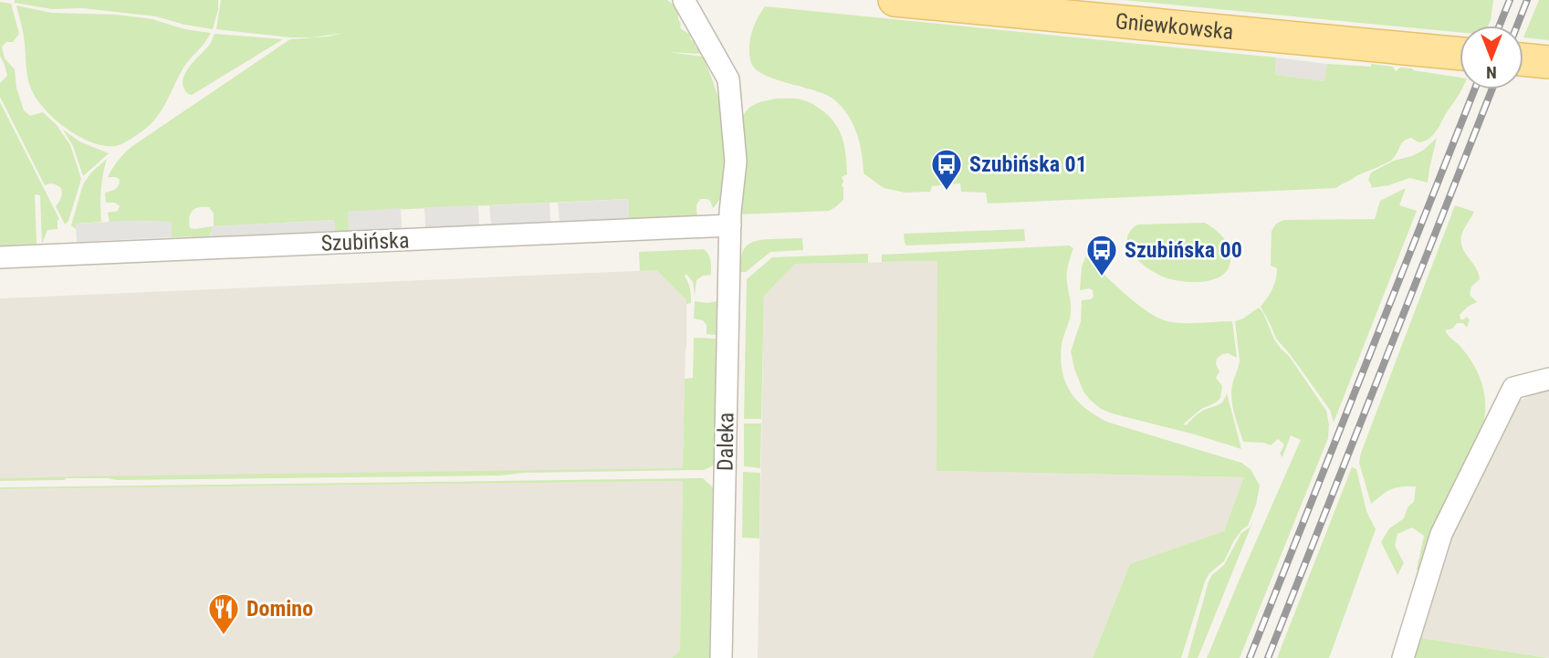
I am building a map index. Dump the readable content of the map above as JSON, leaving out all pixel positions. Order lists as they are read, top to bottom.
{
  "streets": {
    "main road": ["Gniewkowska"],
    "street": ["Szubińska", "Daleka"]
  },
  "crossings": [
    ["Szubińska", "Daleka"]
  ],
  "places": {
    "bus stop": ["Szubińska 01", "Szubińska 00"],
    "restaurant": ["Domino"]
  },
  "north": "bottom"
}
